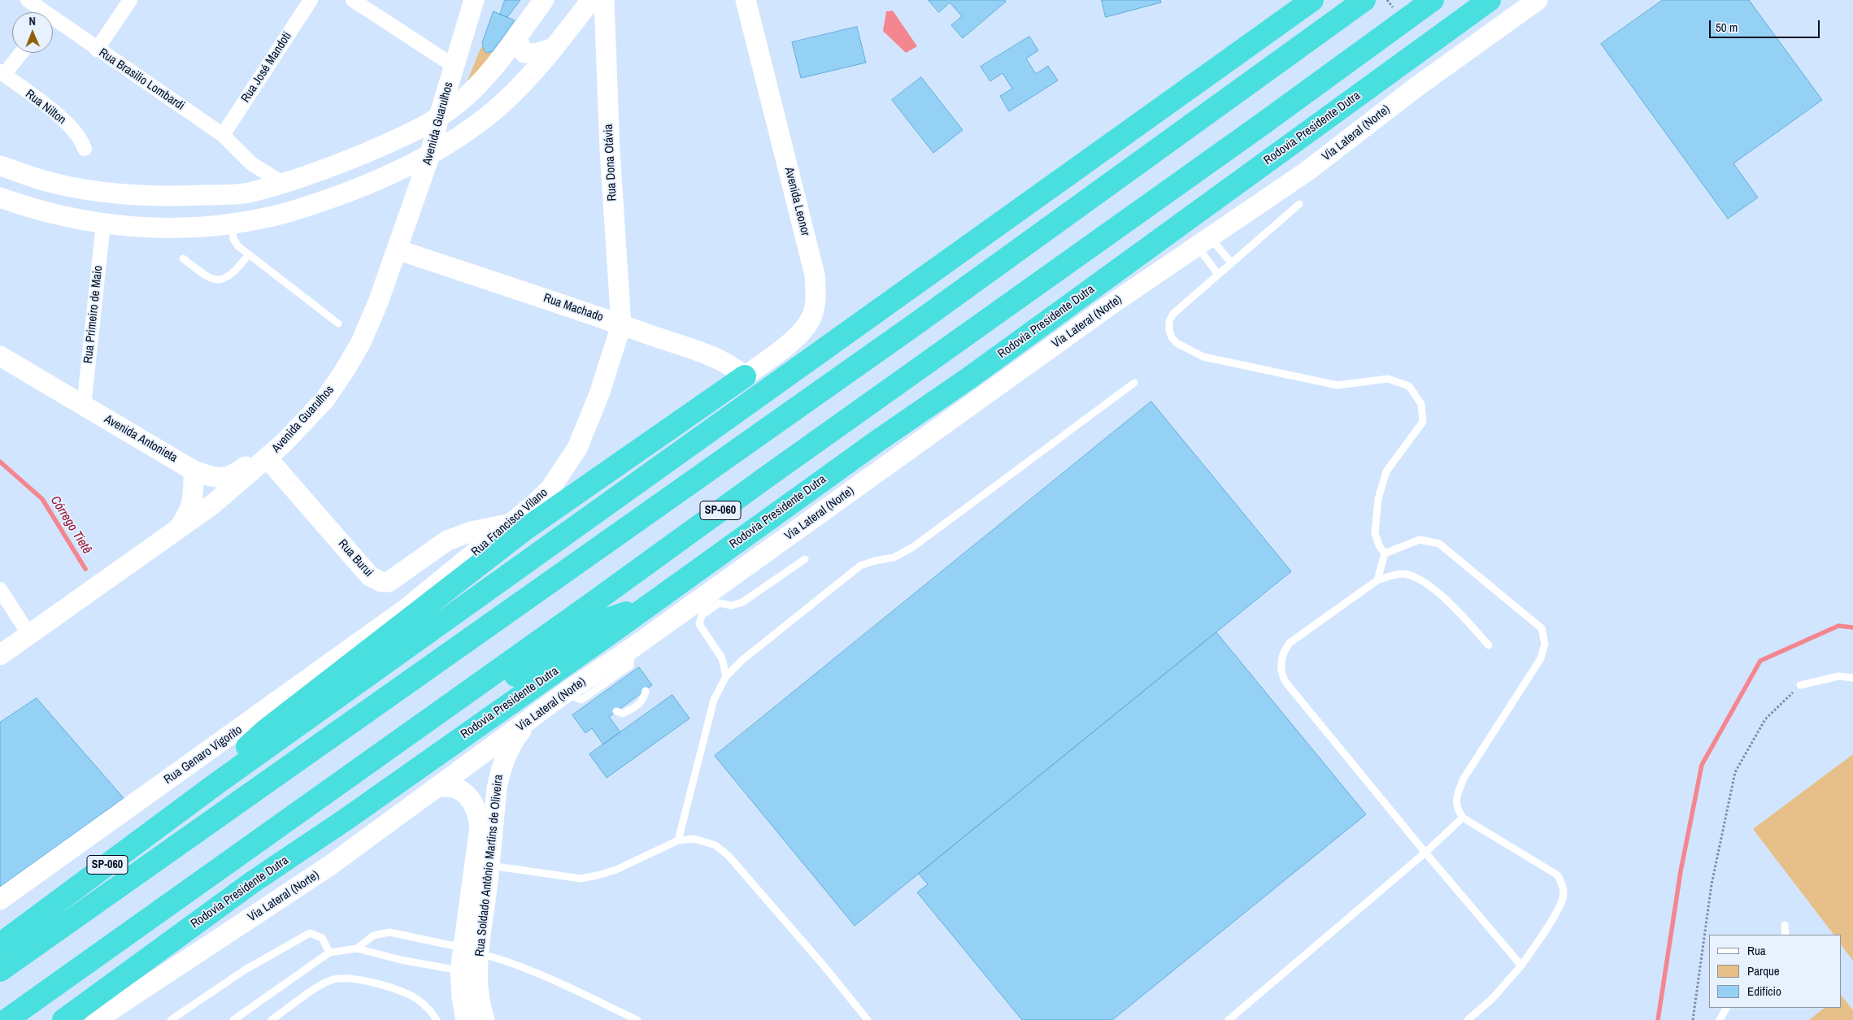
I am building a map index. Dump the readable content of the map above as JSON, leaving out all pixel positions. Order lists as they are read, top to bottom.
{
  "streets": {
    "highway": ["Rodovia Presidente Dutra", "SP-060"],
    "main road": [
      "Avenida Guarulhos",
      "Via Lateral (Norte)",
      "Rua Dona Otávia",
      "Avenida Leonor",
      "Rua Machado",
      "Avenida Antonieta",
      "Rua Francisco Vilano",
      "Rua Burui",
      "Rua Genaro Vigorito",
      "Rua Soldado Antônio Martins de Oliveira"
    ],
    "street": [
      "Rua José Mandoti",
      "Rua Brasilio Lombardi",
      "Rua Nilton",
      "Rua Primeiro de Maio"
    ]
  },
  "crossings": [
    ["Rua José Mandoti", "Rua Brasilio Lombardi"],
    ["Avenida Guarulhos", "Rua Machado"],
    ["Avenida Guarulhos", "Avenida Antonieta"],
    ["Avenida Guarulhos", "Rua Burui"],
    ["Via Lateral (Norte)", "Rua Soldado Antônio Martins de Oliveira"],
    ["Rua Dona Otávia", "Rua Machado"],
    ["Rua Dona Otávia", "Rua Francisco Vilano"],
    ["Avenida Leonor", "Rua Machado"],
    ["Rua Machado", "Rua Francisco Vilano"],
    ["Rua Primeiro de Maio", "Avenida Antonieta"],
    ["Rua Francisco Vilano", "Rua Burui"],
    ["Rua Francisco Vilano", "Rua Genaro Vigorito"]
  ],
  "water": ["Córrego Tietê"],
  "legend": ["Rua", "Parque", "Edifício"],
  "scale_bar": "50 m",
  "north": "top"
}
